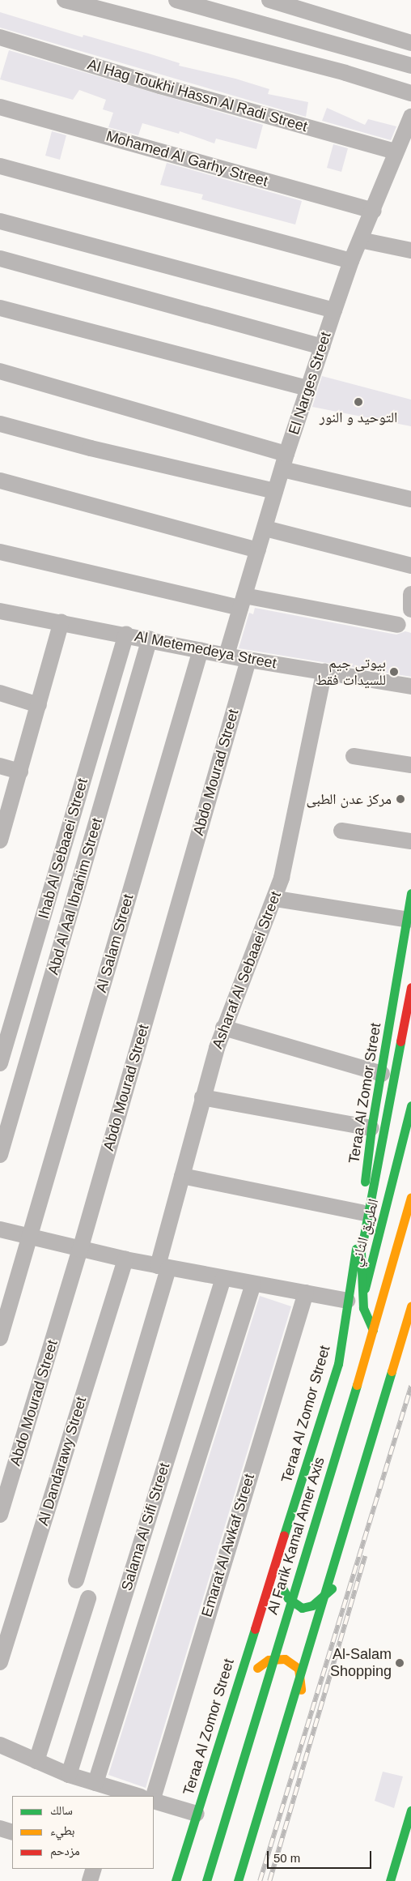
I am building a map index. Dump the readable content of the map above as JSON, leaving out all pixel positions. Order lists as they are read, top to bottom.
{
  "streets": {
    "main road": ["Teraa Al Zomor Street", "الطريق الثاني", "Al Farik Kamal Amer Axis"],
    "street": [
      "Al Hag Toukhi Hassn Al Radi Street",
      "Mohamed Al Garhy Street",
      "El Narges Street",
      "Al Metemedeya Street",
      "Abdo Mourad Street",
      "Ihab Al Sebaaei Street",
      "Abd Al Aal Ibrahim Street",
      "Al Salam Street",
      "Asharaf Al Sebaaei Street",
      "Al Dandarawy Street",
      "Salama Al Sifi Street",
      "Emarat Al Awkaf Street"
    ]
  },
  "crossings": [
    ["Al Hag Toukhi Hassn Al Radi Street", "El Narges Street"],
    ["Mohamed Al Garhy Street", "El Narges Street"],
    ["El Narges Street", "Al Metemedeya Street"],
    ["Al Metemedeya Street", "Abdo Mourad Street"],
    ["Al Metemedeya Street", "Ihab Al Sebaaei Street"],
    ["Al Metemedeya Street", "Abd Al Aal Ibrahim Street"],
    ["Al Metemedeya Street", "Al Salam Street"],
    ["Al Metemedeya Street", "Asharaf Al Sebaaei Street"]
  ],
  "places": [
    "التوحيد و النور",
    "بيوتى جيم للسيدات فقط",
    "مركز عدن الطبى",
    "Al-Salam Shopping"
  ],
  "legend": ["سالك", "بطيء", "مزدحم"],
  "scale_bar": "50 m"
}
